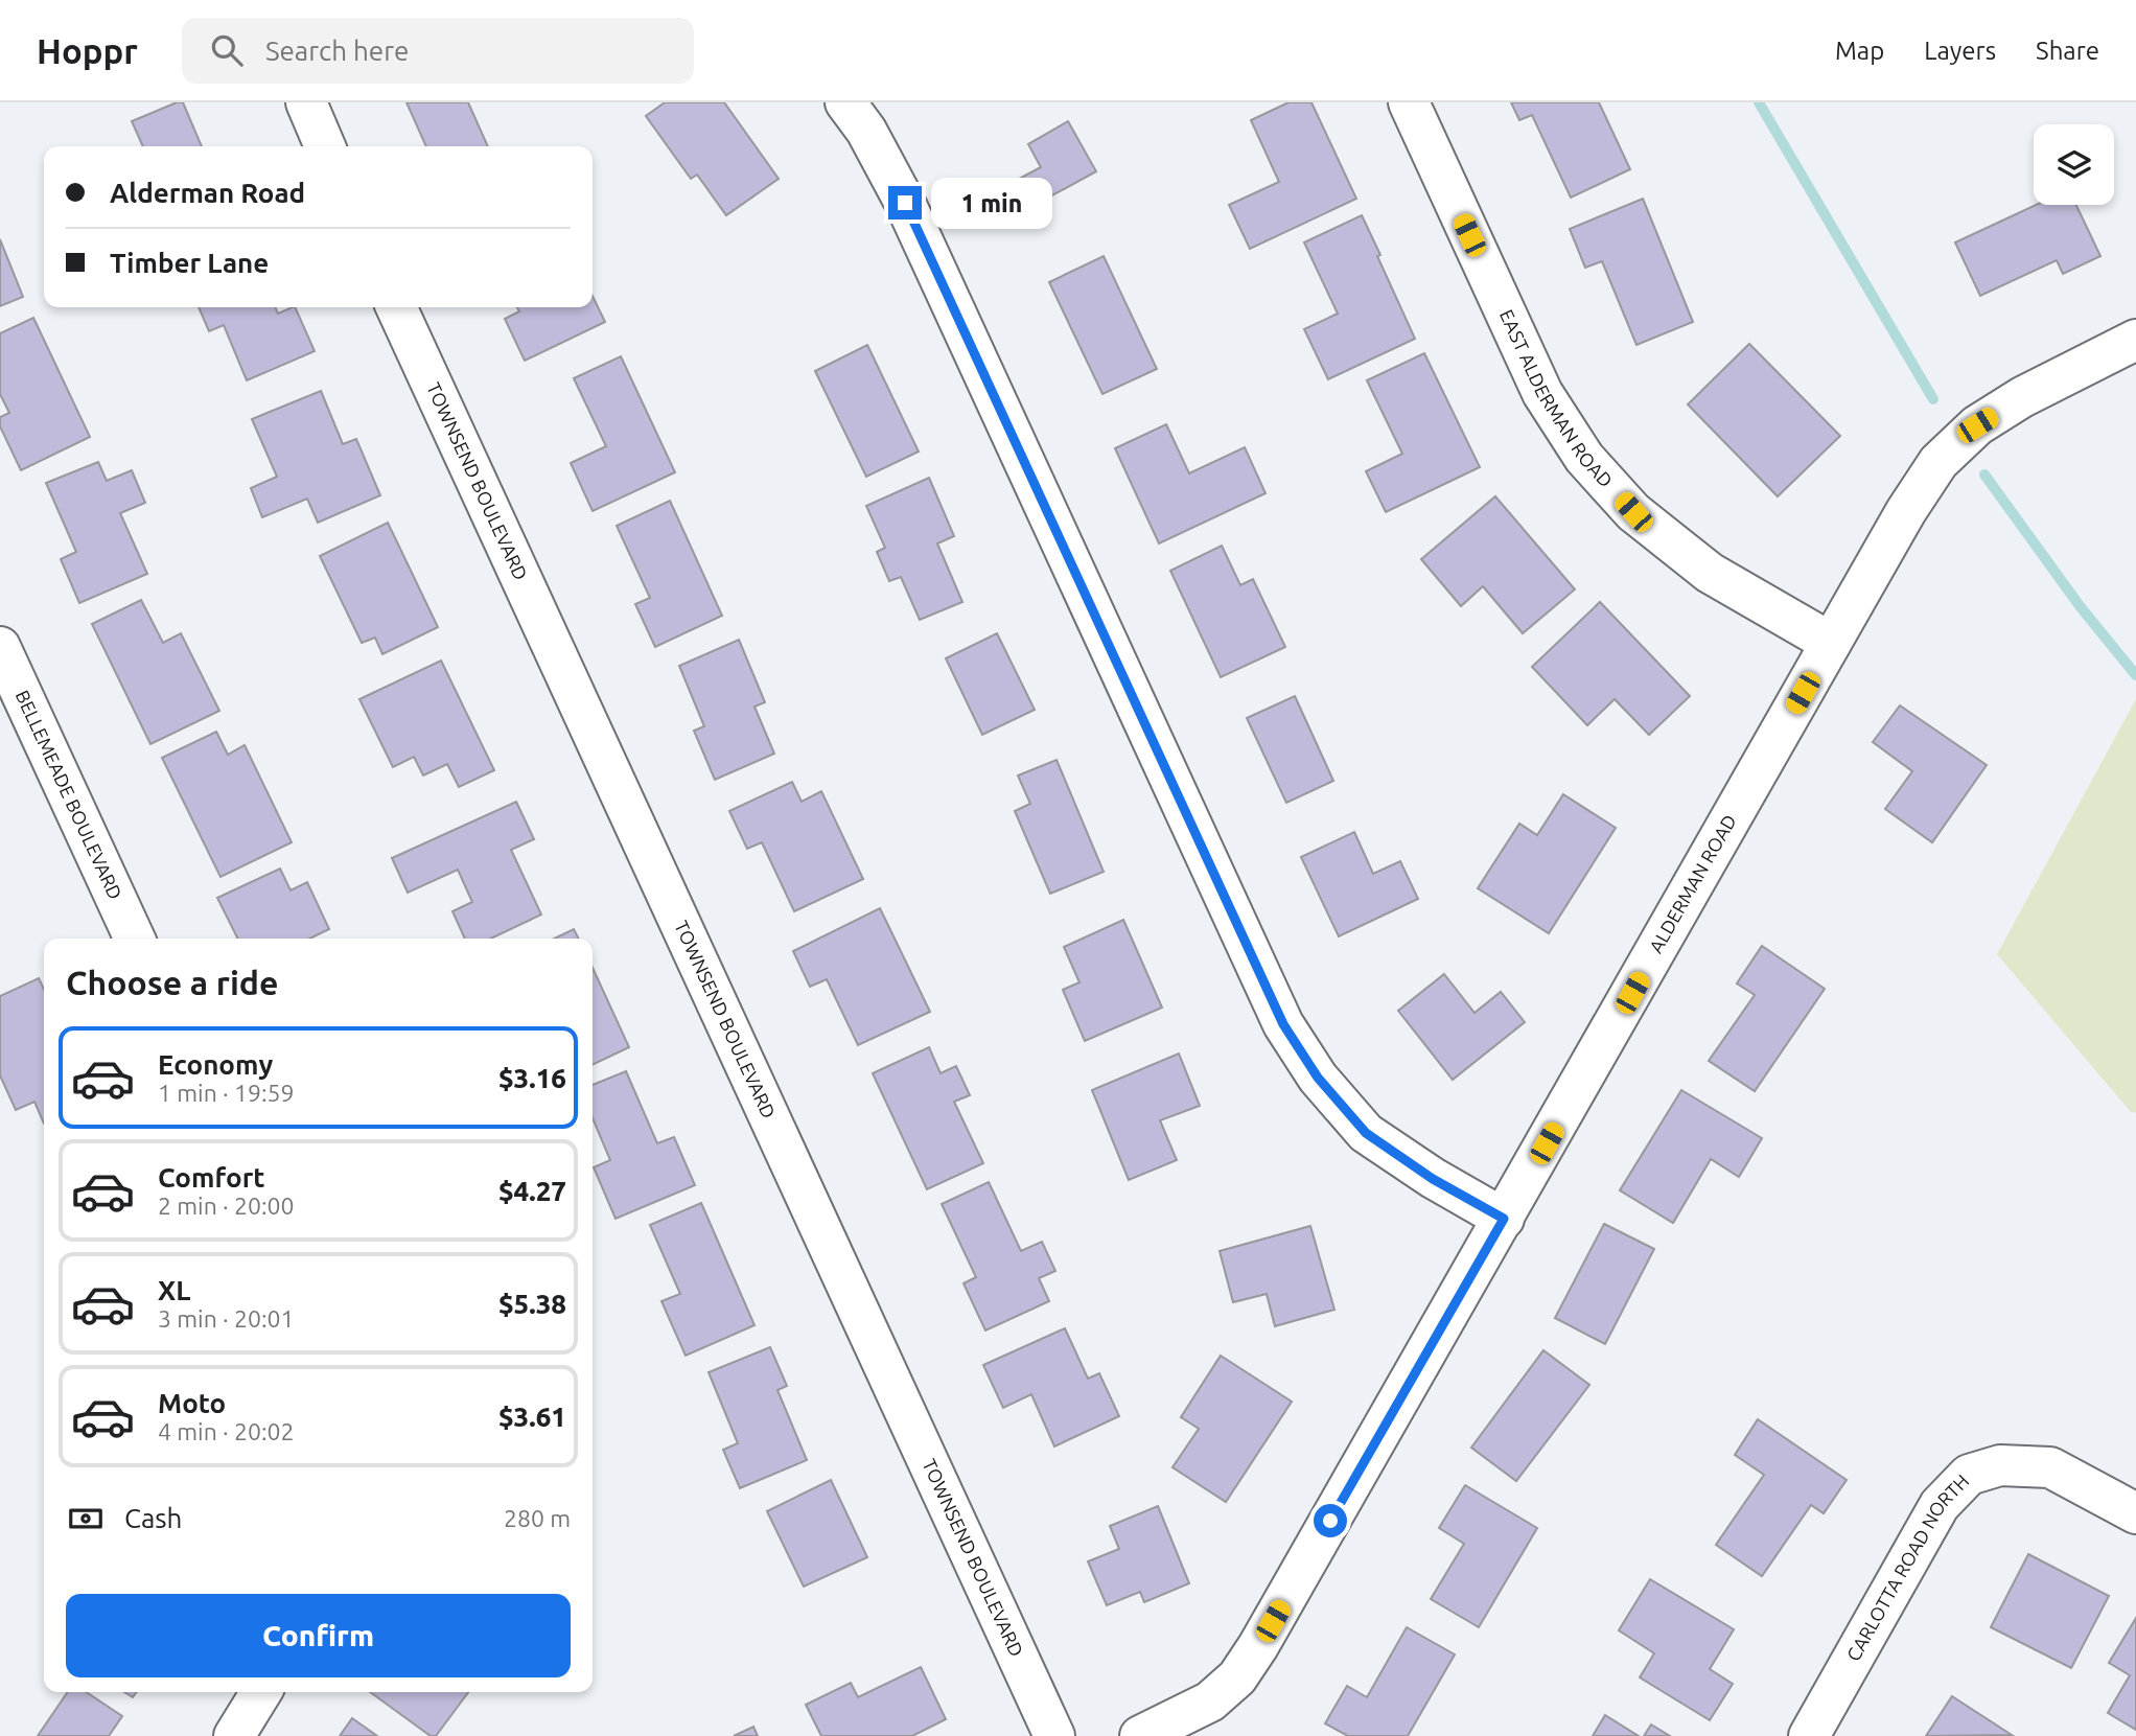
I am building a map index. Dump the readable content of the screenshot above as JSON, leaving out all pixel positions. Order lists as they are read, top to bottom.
{
  "streets": {
    "street": [
      "EAST ALDERMAN ROAD",
      "TOWNSEND BOULEVARD",
      "BELLEMEADE BOULEVARD",
      "ALDERMAN ROAD",
      "CARLOTTA ROAD NORTH"
    ]
  },
  "crossings": [
    ["EAST ALDERMAN ROAD", "ALDERMAN ROAD"]
  ],
  "page": {
    "header": "Hoppr",
    "search": "Search here",
    "nav": ["Map", "Layers", "Share"],
    "banner": ["Alderman Road", "Timber Lane"],
    "bubble": "1 min",
    "heading": "Choose a ride",
    "list": [
      {
        "name": "Economy",
        "note": "1 min · 19:59",
        "value": "$3.16"
      },
      {
        "name": "Comfort",
        "note": "2 min · 20:00",
        "value": "$4.27"
      },
      {
        "name": "XL",
        "note": "3 min · 20:01",
        "value": "$5.38"
      },
      {
        "name": "Moto",
        "note": "4 min · 20:02",
        "value": "$3.61"
      }
    ],
    "pay": ["Cash", "280 m"],
    "buttons": "Confirm"
  }
}
